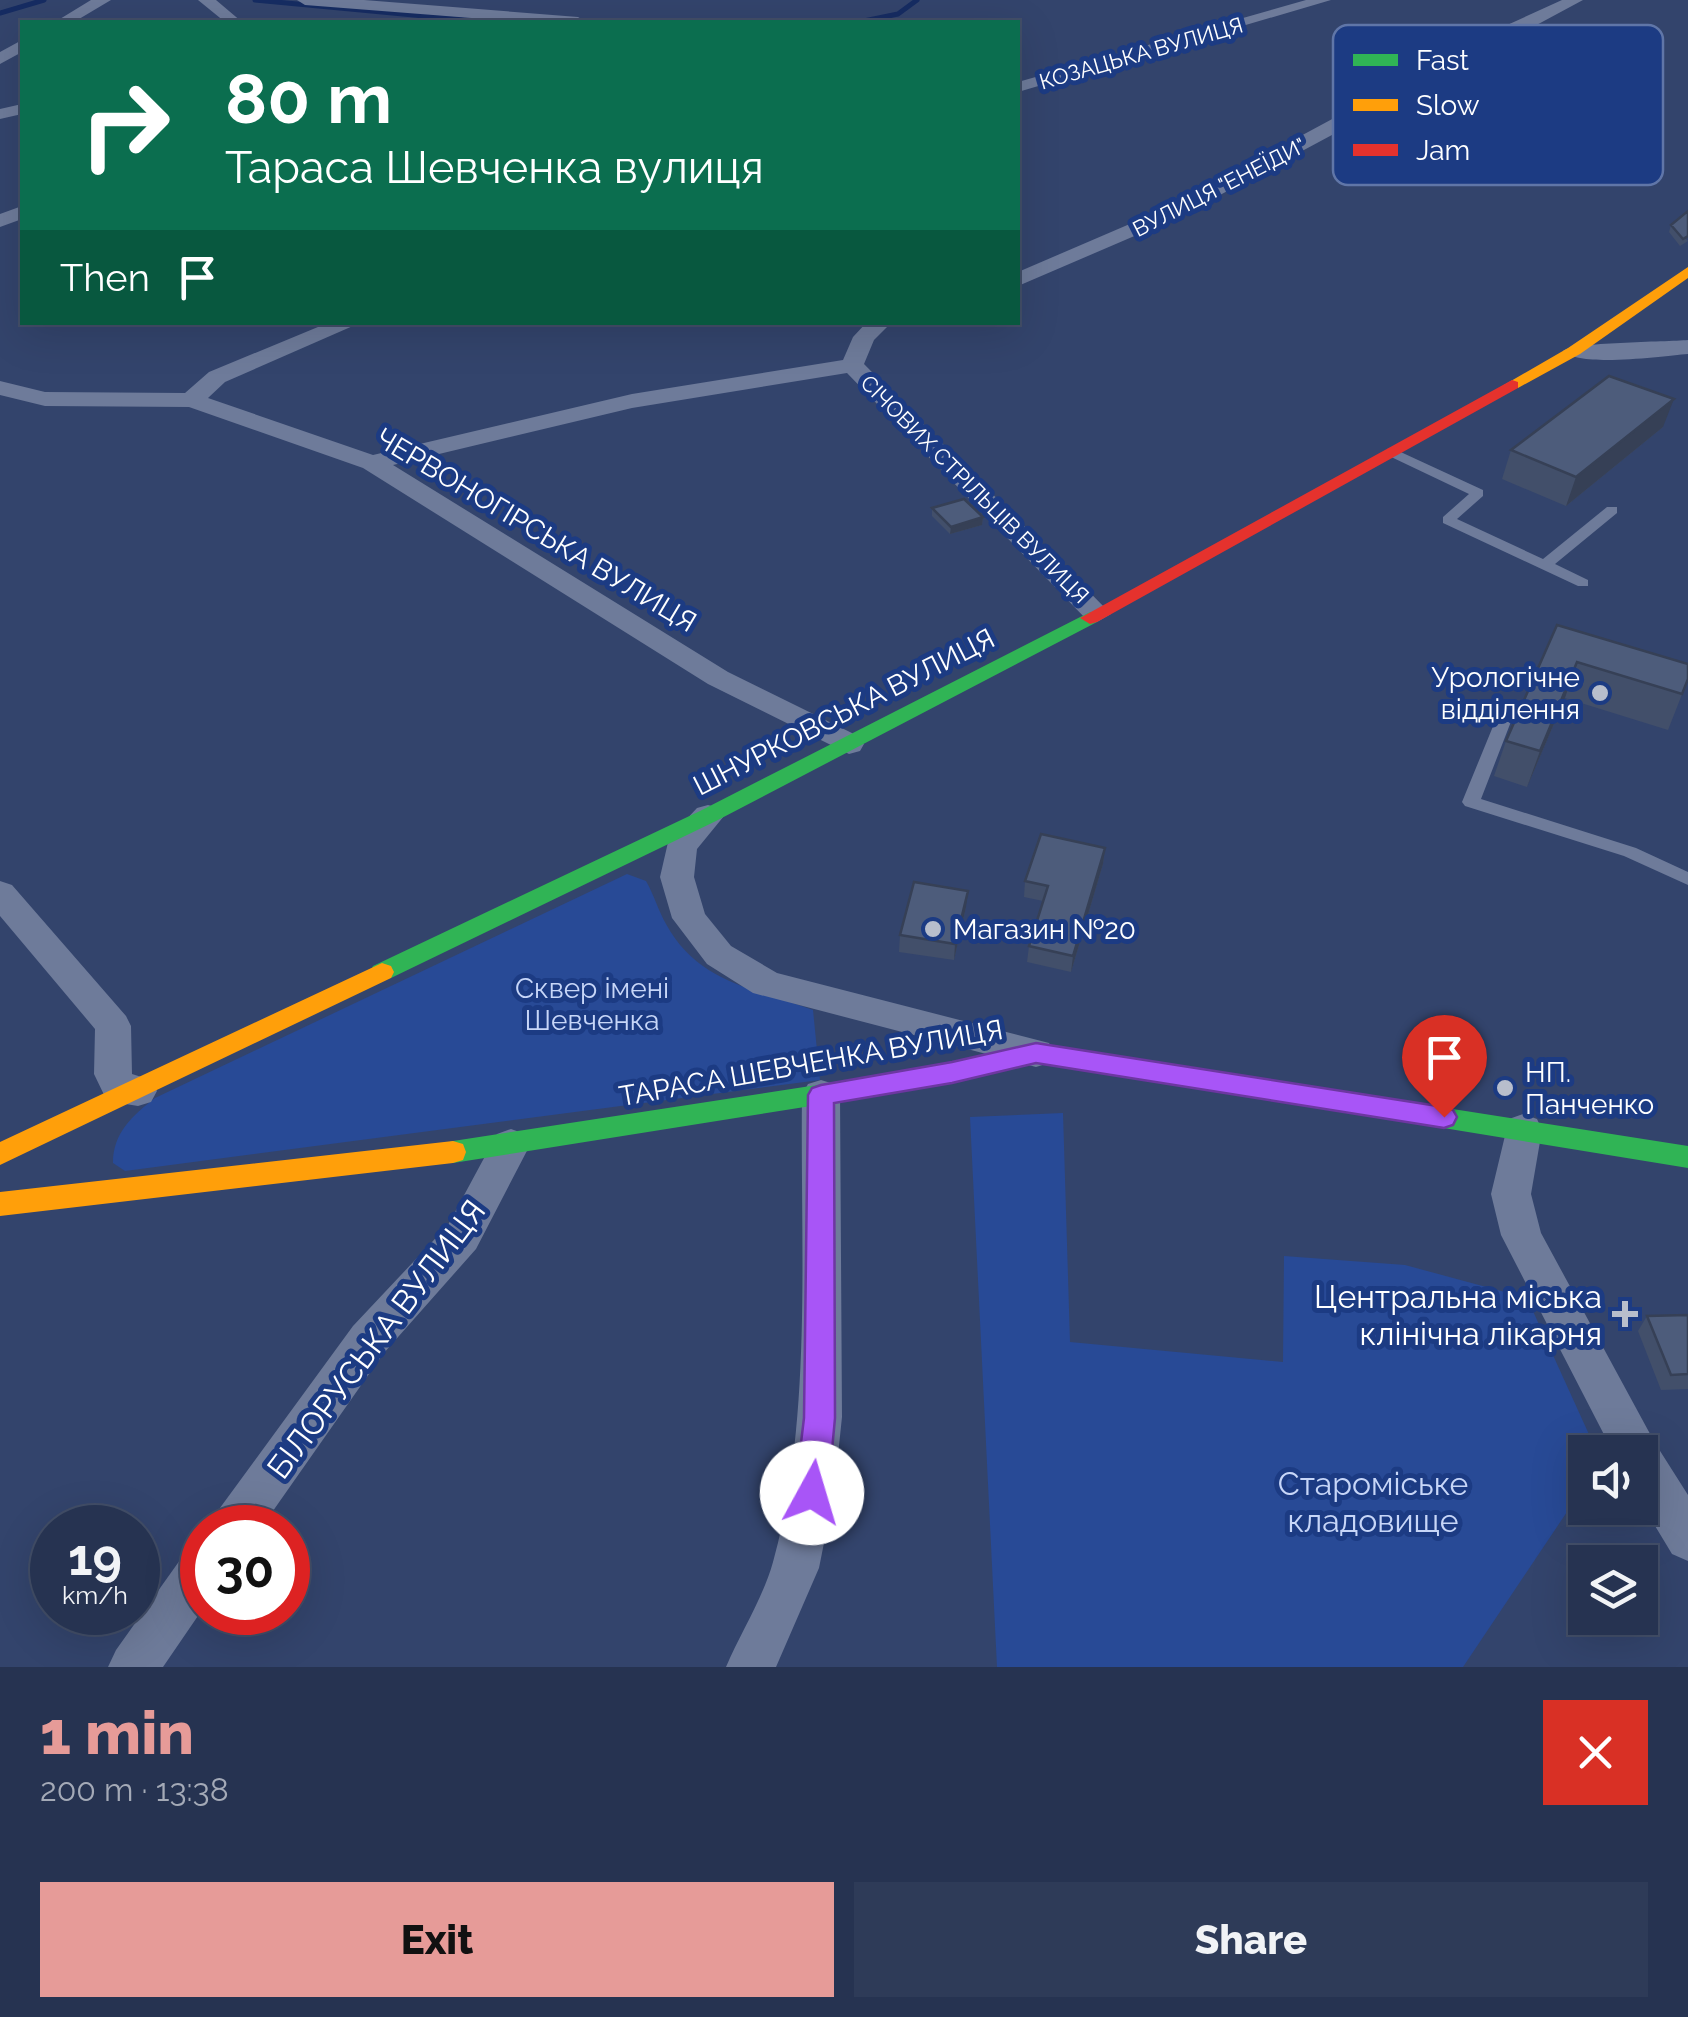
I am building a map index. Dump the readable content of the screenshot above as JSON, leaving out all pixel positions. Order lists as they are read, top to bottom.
{
  "streets": {
    "street": [
      "КОЗАЦЬКА ВУЛИЦЯ",
      "ВУЛИЦЯ \"ЕНЕЇДИ\"",
      "СІЧОВИХ СТРІЛЬЦІВ ВУЛИЦЯ",
      "ЧЕРВОНОГІРСЬКА ВУЛИЦЯ",
      "ШНУРКОВСЬКА ВУЛИЦЯ",
      "ТАРАСА ШЕВЧЕНКА ВУЛИЦЯ",
      "БІЛОРУСЬКА ВУЛИЦЯ"
    ]
  },
  "crossings": [
    ["СІЧОВИХ СТРІЛЬЦІВ ВУЛИЦЯ", "ШНУРКОВСЬКА ВУЛИЦЯ"],
    ["ЧЕРВОНОГІРСЬКА ВУЛИЦЯ", "ШНУРКОВСЬКА ВУЛИЦЯ"],
    ["ТАРАСА ШЕВЧЕНКА ВУЛИЦЯ", "БІЛОРУСЬКА ВУЛИЦЯ"]
  ],
  "parks": ["Сквер імені Шевченка", "Староміське кладовище"],
  "places": {
    "other": ["Урологічне відділення", "Магазин №20", "НП. Панченко"],
    "health": ["Центральна міська клінічна лікарня"]
  },
  "legend": ["Fast", "Slow", "Jam"],
  "page": {
    "turn": ["80 m", "Тараса Шевченка вулиця"],
    "then": "Then",
    "speed": "19 km/h",
    "limit": "30",
    "heading": ["1 min", "200 m · 13:38"],
    "buttons": ["Exit", "Share"]
  }
}
